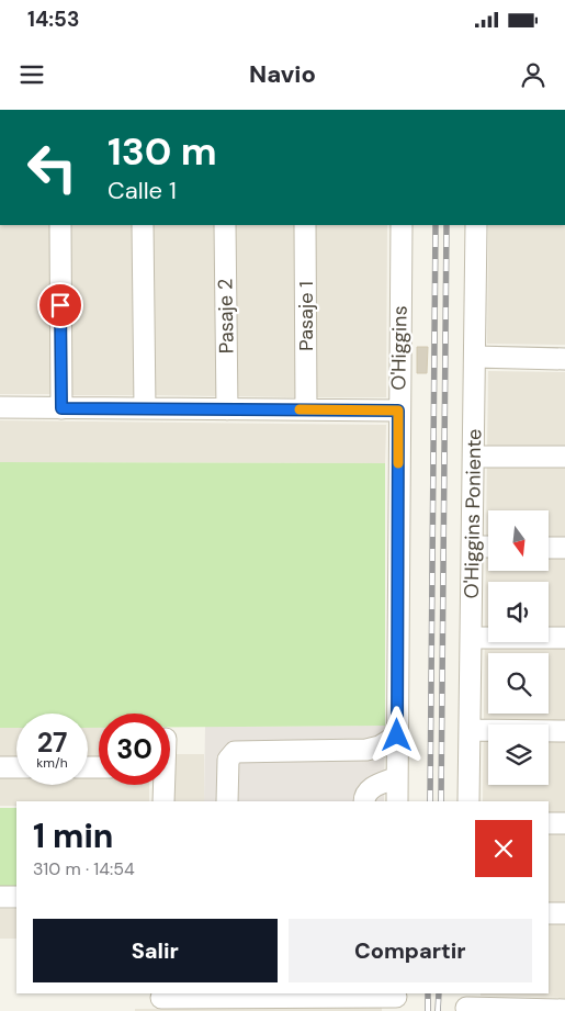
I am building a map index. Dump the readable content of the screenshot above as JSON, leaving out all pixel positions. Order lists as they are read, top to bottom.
{
  "streets": {
    "street": [
      "Pasaje 2",
      "Pasaje 1",
      "O'Higgins",
      "O'Higgins Poniente"
    ]
  },
  "north": "bottom",
  "page": {
    "status": "14:53",
    "header": "Navio",
    "turn": ["130 m", "Calle 1"],
    "speed": "27 km/h",
    "limit": "30",
    "heading": ["1 min", "310 m · 14:54"],
    "buttons": ["Salir", "Compartir"]
  }
}
